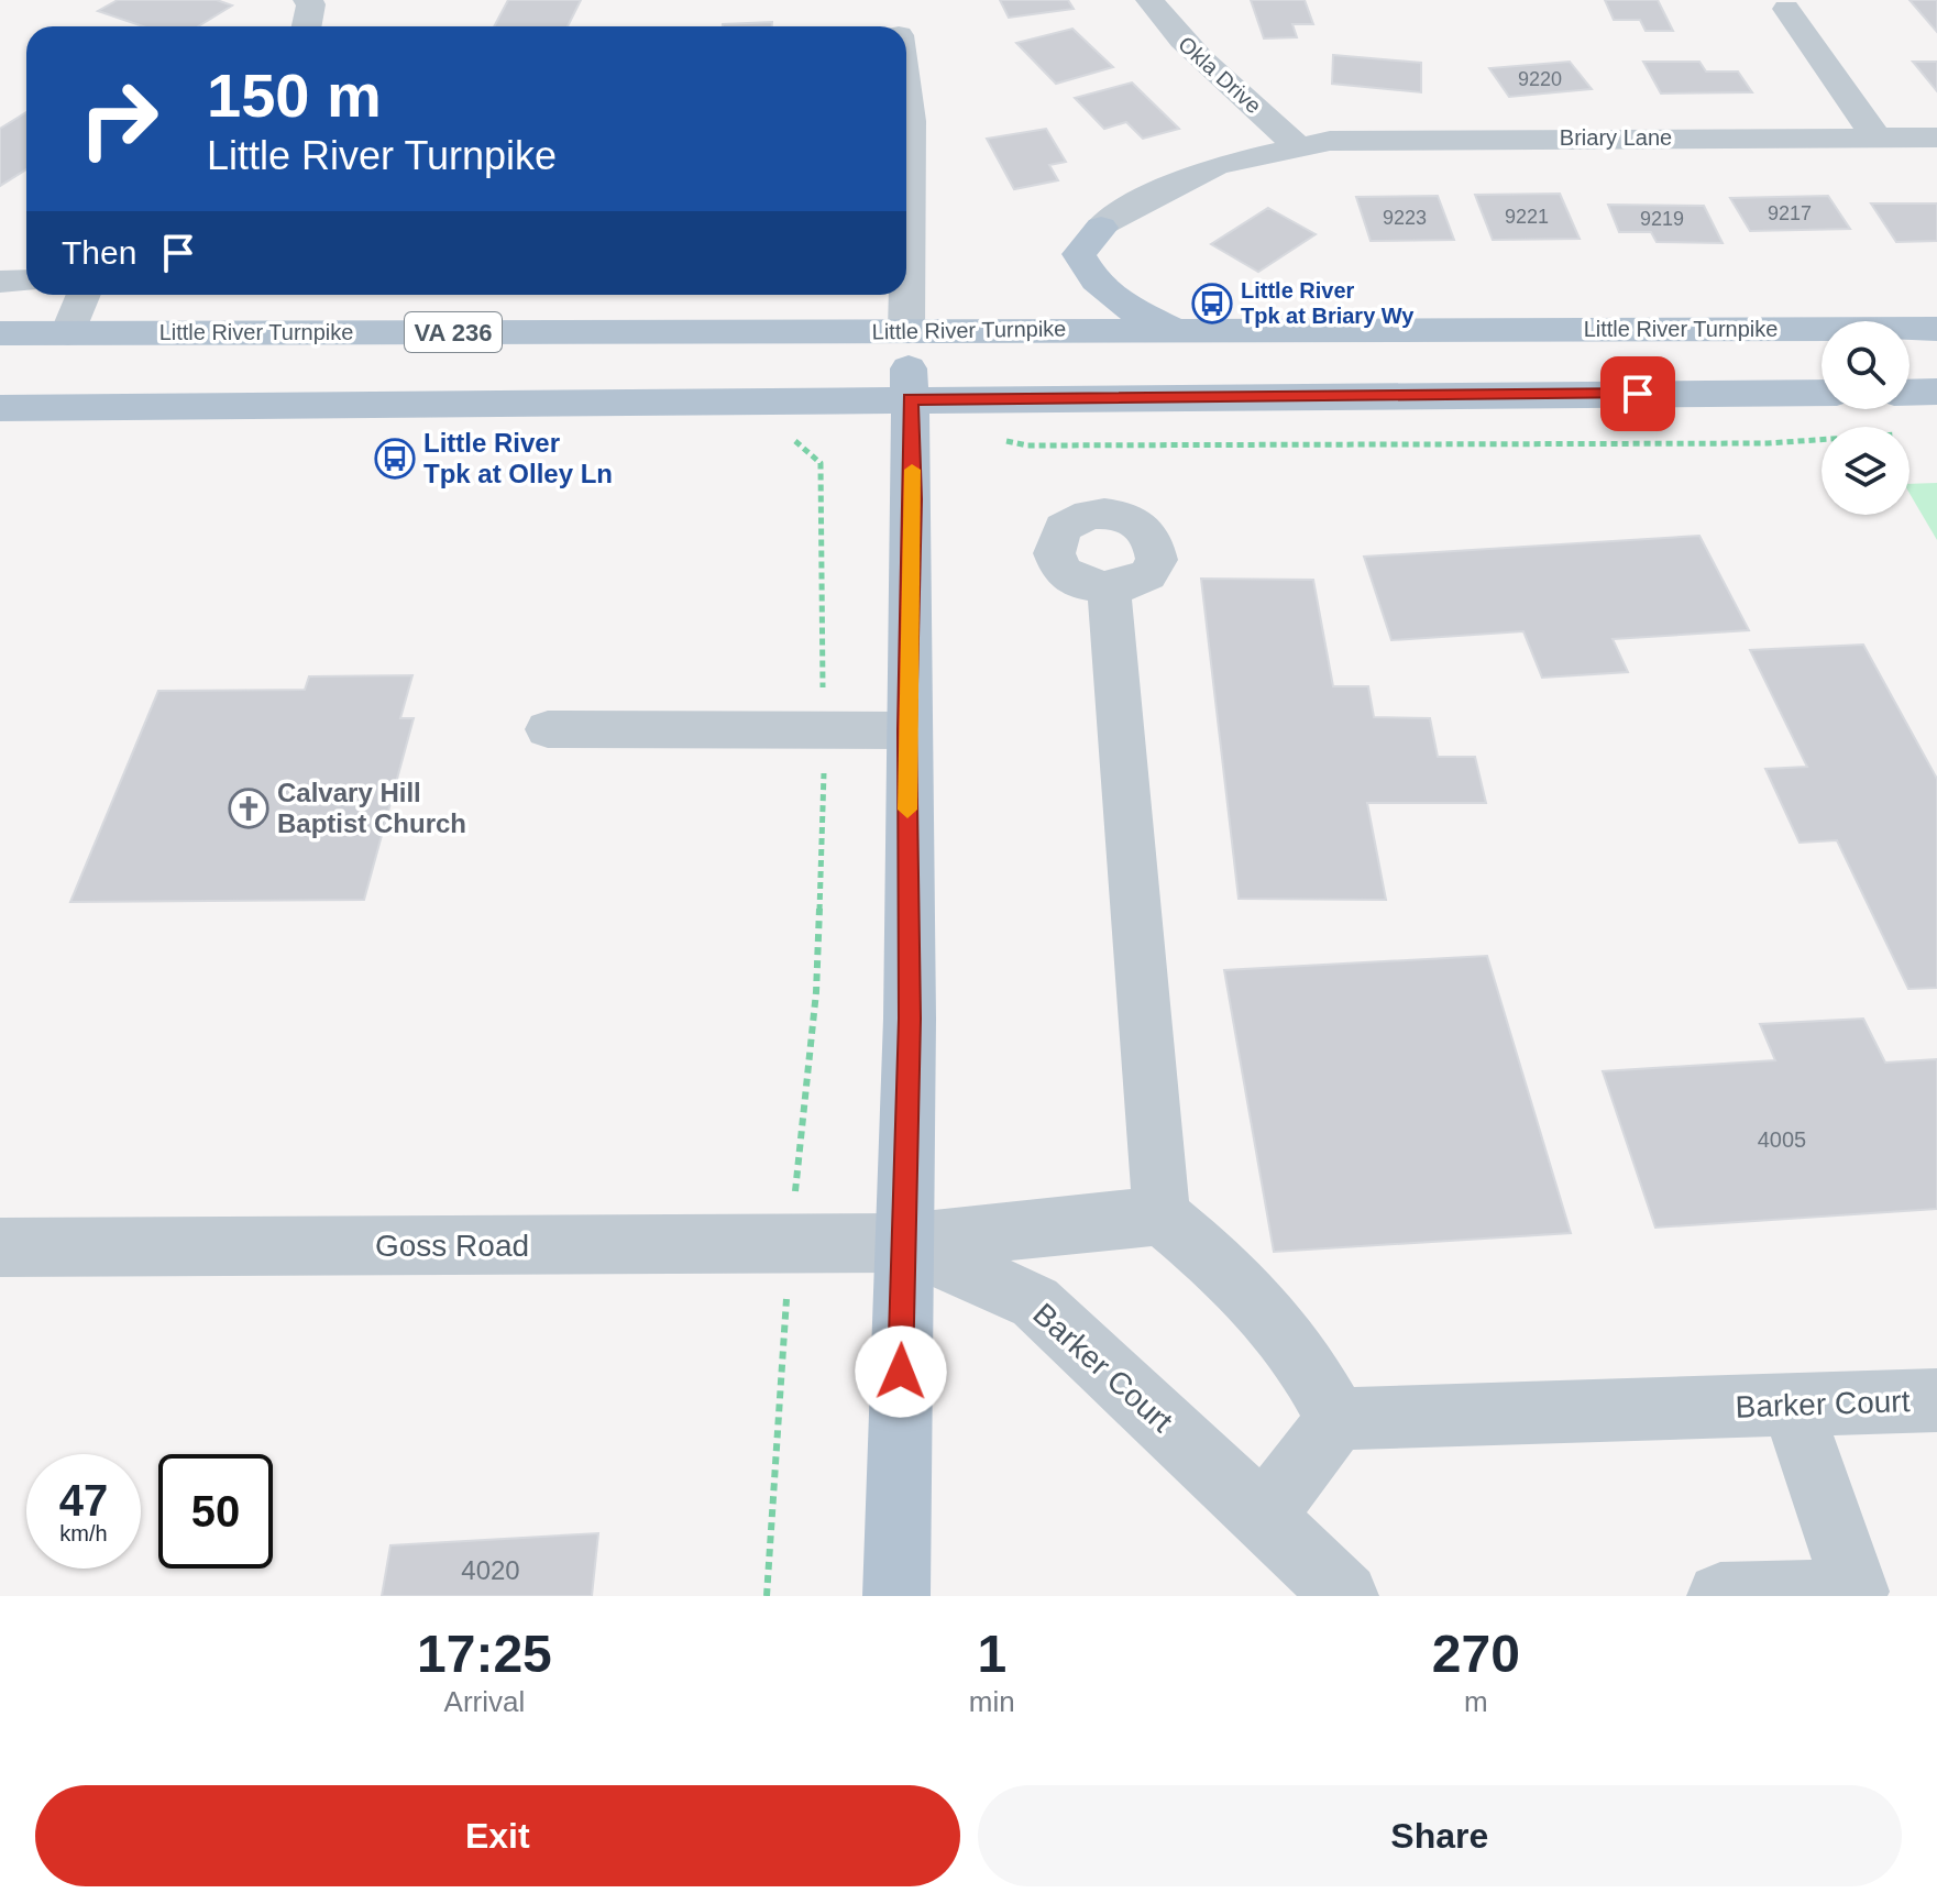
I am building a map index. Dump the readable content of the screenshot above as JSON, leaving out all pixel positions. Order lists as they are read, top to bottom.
{
  "streets": {
    "main road": ["Little River Turnpike", "VA 236"],
    "street": [
      "Okla Drive",
      "Briary Lane",
      "Goss Road",
      "Barker Court"
    ]
  },
  "crossings": [
    ["Okla Drive", "Briary Lane"],
    ["Goss Road", "Barker Court"]
  ],
  "places": {
    "bus stop": ["Little River Tpk at Briary Wy", "Little River Tpk at Olley Ln"],
    "church": ["Calvary Hill Baptist Church"]
  },
  "house_numbers": [
    "9220",
    "9217",
    "9221",
    "9223",
    "9219",
    "4005",
    "4020"
  ],
  "page": {
    "turn": ["150 m", "Little River Turnpike"],
    "then": "Then",
    "speed": "47 km/h",
    "limit": "50",
    "eta": [
      "17:25",
      "Arrival",
      "1",
      "min",
      "270",
      "m"
    ],
    "buttons": ["Exit", "Share"]
  }
}
